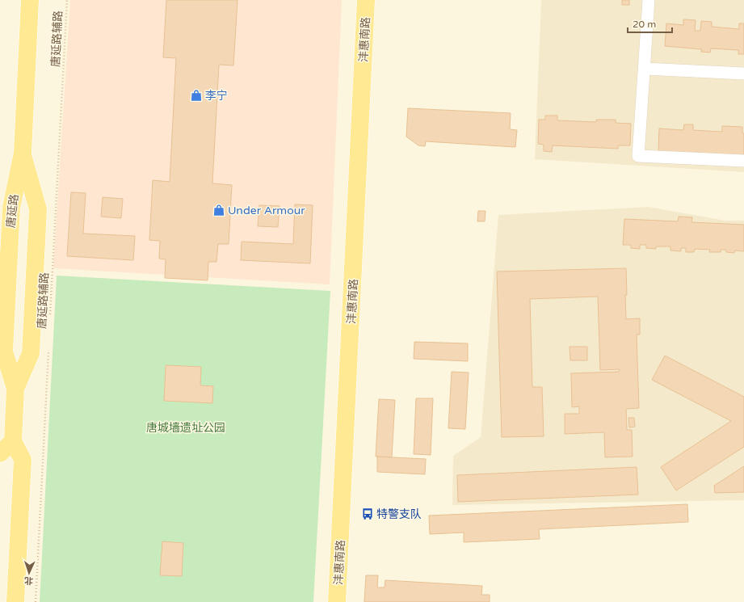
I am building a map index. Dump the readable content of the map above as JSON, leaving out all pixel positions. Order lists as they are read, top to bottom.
{
  "streets": {
    "main road": ["沣惠南路", "唐延路"],
    "path": ["唐延路辅路"]
  },
  "parks": ["唐城墙遗址公园"],
  "places": {
    "shop": ["李宁", "Under Armour"],
    "bus stop": ["特警支队"]
  },
  "scale_bar": "20 m",
  "north": "bottom"
}
